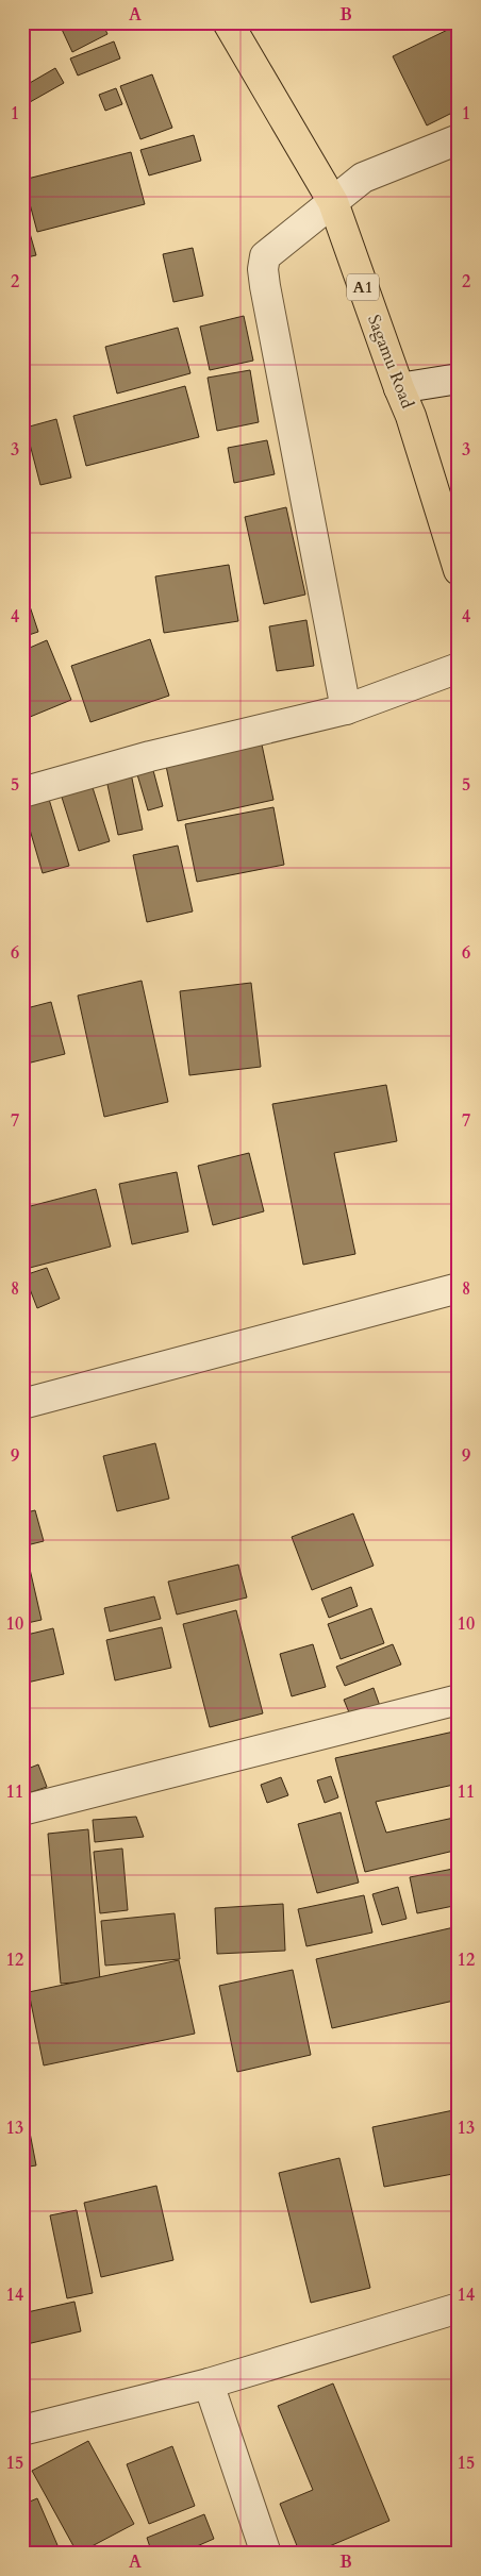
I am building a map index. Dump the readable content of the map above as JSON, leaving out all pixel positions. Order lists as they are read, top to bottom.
{
  "streets": {
    "highway": ["A1", "Sagamu Road"]
  },
  "grid": {
    "columns": ["A", "B"],
    "rows": [
      "1",
      "2",
      "3",
      "4",
      "5",
      "6",
      "7",
      "8",
      "9",
      "10",
      "11",
      "12",
      "13",
      "14",
      "15"
    ]
  }
}
